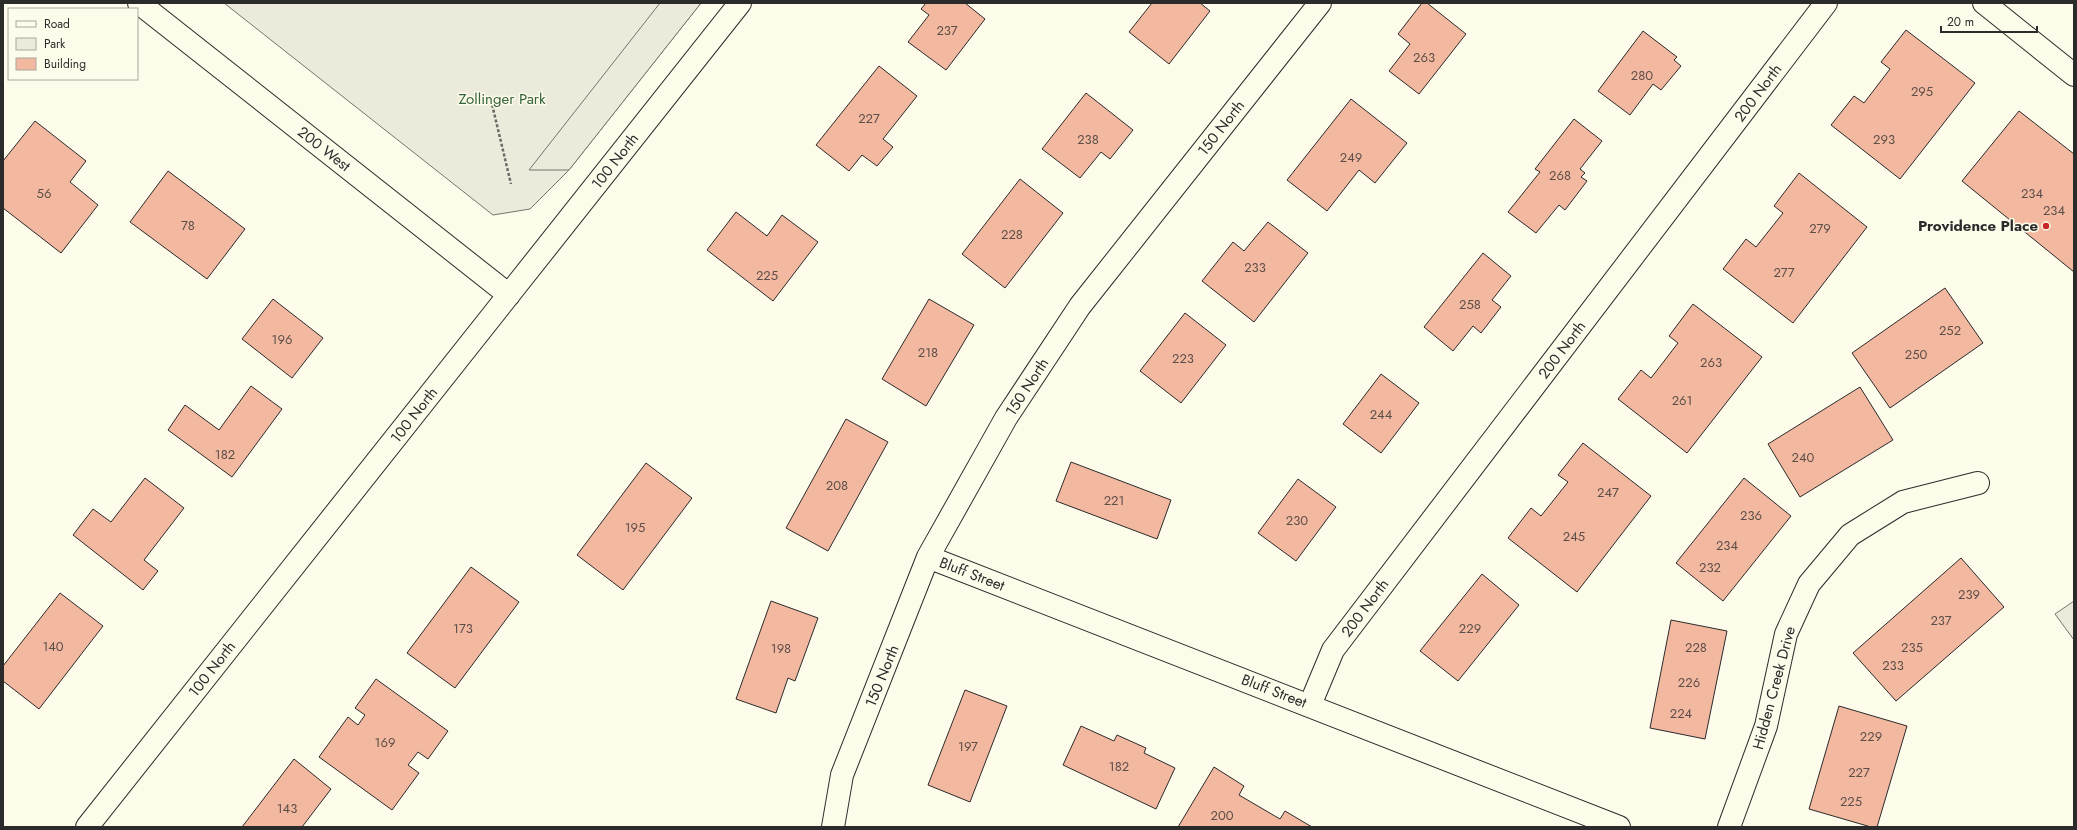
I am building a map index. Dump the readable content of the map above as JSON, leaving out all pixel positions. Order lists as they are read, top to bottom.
{
  "streets": {
    "street": [
      "200 North",
      "150 North",
      "200 West",
      "100 North",
      "Bluff Street",
      "Hidden Creek Drive"
    ]
  },
  "crossings": [
    ["200 North", "Bluff Street"],
    ["150 North", "Bluff Street"],
    ["200 West", "100 North"]
  ],
  "parks": ["Zollinger Park"],
  "places": ["Providence Place"],
  "house_numbers": [
    "237",
    "263",
    "280",
    "295",
    "227",
    "238",
    "293",
    "249",
    "268",
    "56",
    "234",
    "234",
    "78",
    "279",
    "228",
    "233",
    "277",
    "225",
    "258",
    "252",
    "196",
    "218",
    "250",
    "223",
    "263",
    "261",
    "244",
    "182",
    "240",
    "208",
    "247",
    "221",
    "236",
    "230",
    "195",
    "245",
    "234",
    "232",
    "239",
    "237",
    "173",
    "229",
    "140",
    "228",
    "235",
    "198",
    "233",
    "226",
    "224",
    "229",
    "169",
    "197",
    "182",
    "227",
    "225",
    "143",
    "200"
  ],
  "legend": ["Road", "Park", "Building"],
  "scale_bar": "20 m"
}
